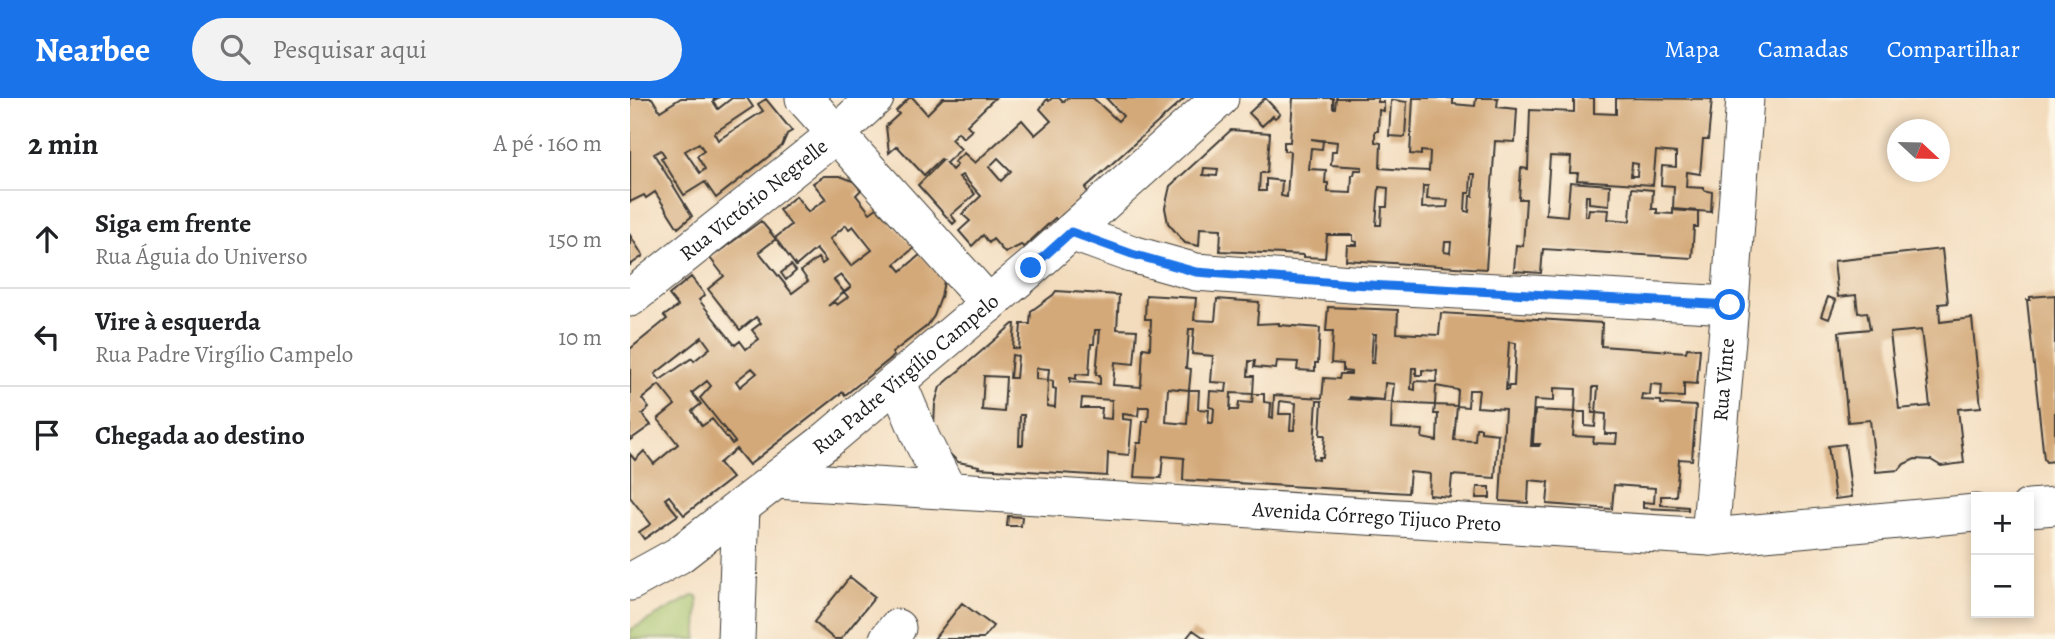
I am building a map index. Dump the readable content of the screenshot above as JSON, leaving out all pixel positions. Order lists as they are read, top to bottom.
{
  "streets": {
    "street": [
      "Rua Victório Negrelle",
      "Rua Padre Virgílio Campelo",
      "Rua Vinte",
      "Avenida Córrego Tijuco Preto"
    ]
  },
  "crossings": [
    ["Rua Padre Virgílio Campelo", "Avenida Córrego Tijuco Preto"],
    ["Rua Vinte", "Avenida Córrego Tijuco Preto"]
  ],
  "north": "right",
  "page": {
    "header": "Nearbee",
    "search": "Pesquisar aqui",
    "nav": ["Mapa", "Camadas", "Compartilhar"],
    "heading": ["2 min", "A pé · 160 m"],
    "list": [
      ["Siga em frente", "Rua Águia do Universo", "150 m"],
      ["Vire à esquerda", "Rua Padre Virgílio Campelo", "10 m"],
      "Chegada ao destino"
    ],
    "map_buttons": ["+", "−"]
  }
}
